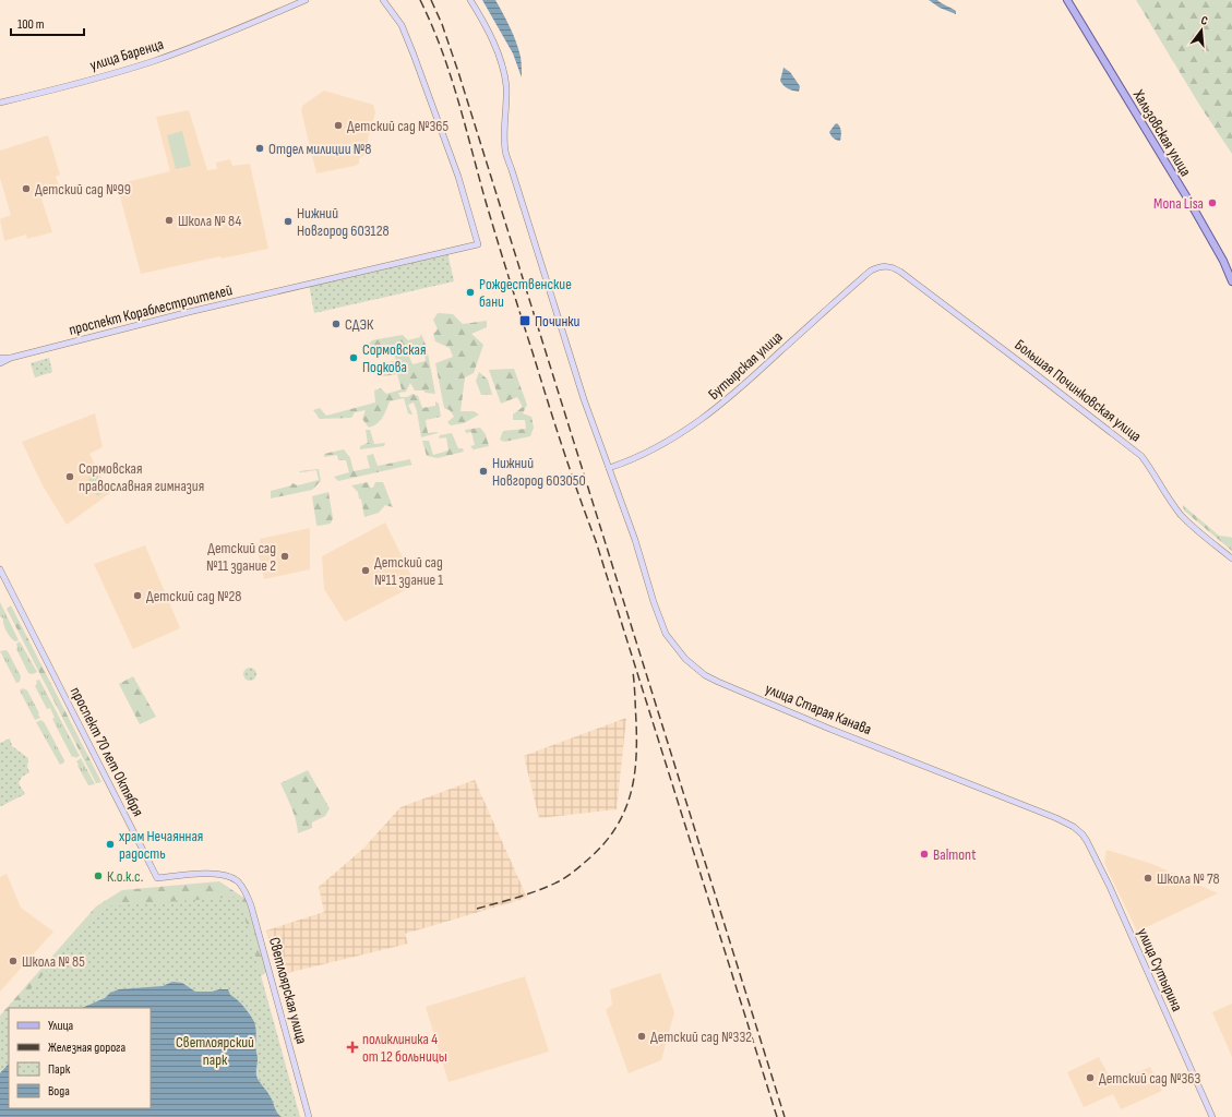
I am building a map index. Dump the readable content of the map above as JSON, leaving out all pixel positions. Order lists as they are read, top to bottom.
{
  "streets": {
    "main road": ["Хальзовская улица"],
    "street": [
      "улица Баренца",
      "проспект Кораблестроителей",
      "Бутырская улица",
      "Большая Починковская улица",
      "улица Старая Канава",
      "проспект 70 лет Октября",
      "улица Сутырина",
      "Светлоярская улица"
    ]
  },
  "crossings": [
    ["Бутырская улица", "Большая Починковская улица"],
    ["Бутырская улица", "улица Старая Канава"],
    ["улица Старая Канава", "улица Сутырина"],
    ["проспект 70 лет Октября", "Светлоярская улица"]
  ],
  "parks": ["Светлоярский парк"],
  "places": {
    "other": [
      "Детский сад №365",
      "Отдел милиции №8",
      "Детский сад №99",
      "Mona Lisa",
      "Школа № 84",
      "Нижний Новгород 603128",
      "Рождественские бани",
      "СДЭК",
      "Сормовская Подкова",
      "Нижний Новгород 603050",
      "Сормовская православная гимназия",
      "Детский сад №11 здание 2",
      "Детский сад №11 здание 1",
      "Детский сад №28",
      "храм Нечаянная радость",
      "Balmont",
      "К.о.к.с.",
      "Школа № 78",
      "Школа № 85",
      "Детский сад №332",
      "Детский сад №363"
    ],
    "transit": ["Починки"],
    "health": ["поликлиника 4 от 12 больницы"]
  },
  "legend": [
    "Улица",
    "Железная дорога",
    "Парк",
    "Вода"
  ],
  "scale_bar": "100 m",
  "north": "top"
}
